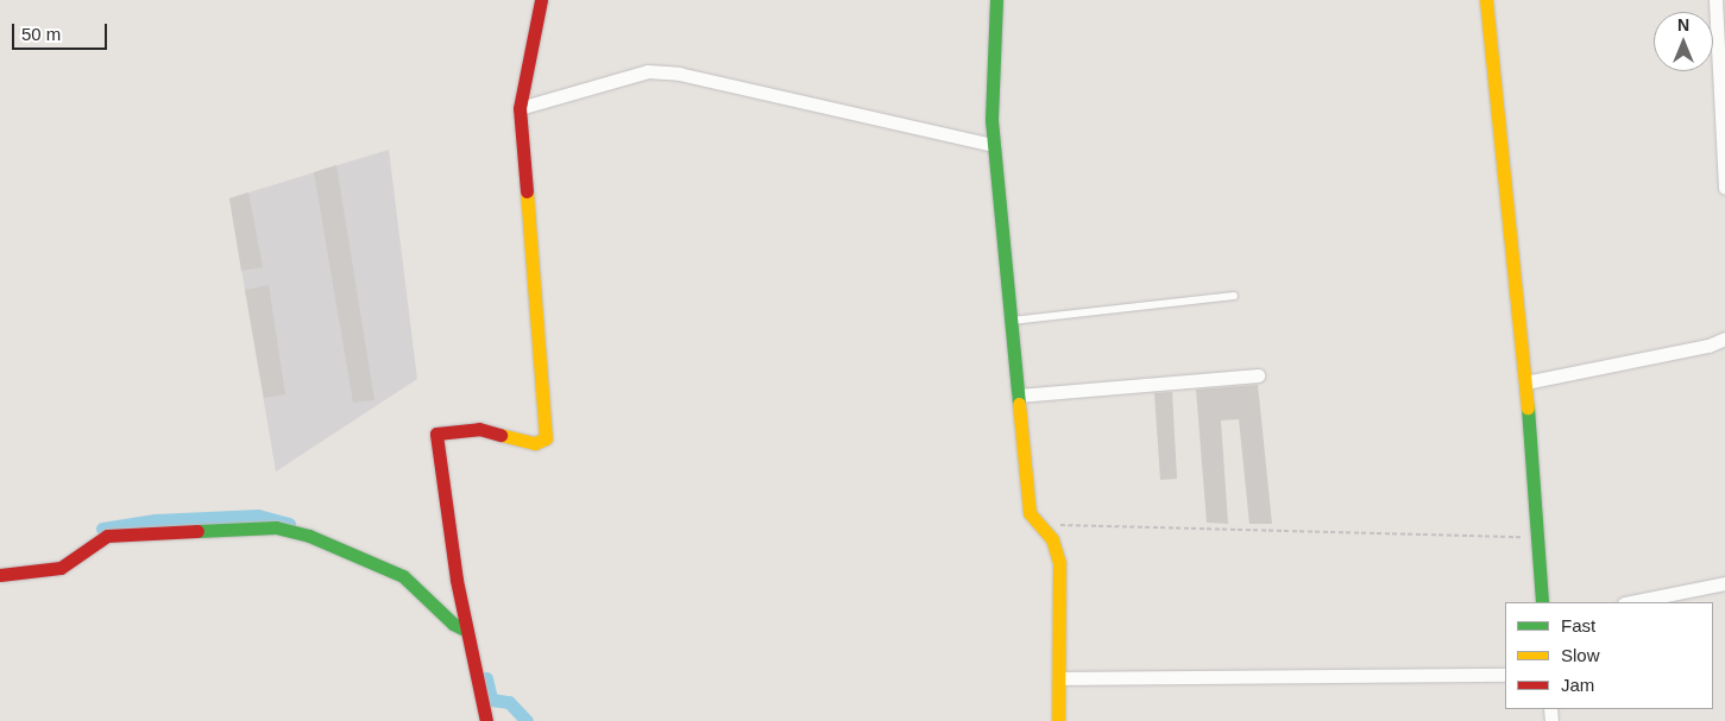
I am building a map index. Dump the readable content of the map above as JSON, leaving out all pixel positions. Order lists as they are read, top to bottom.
{
  "legend": ["Fast", "Slow", "Jam"],
  "scale_bar": "50 m",
  "north": "top"
}
